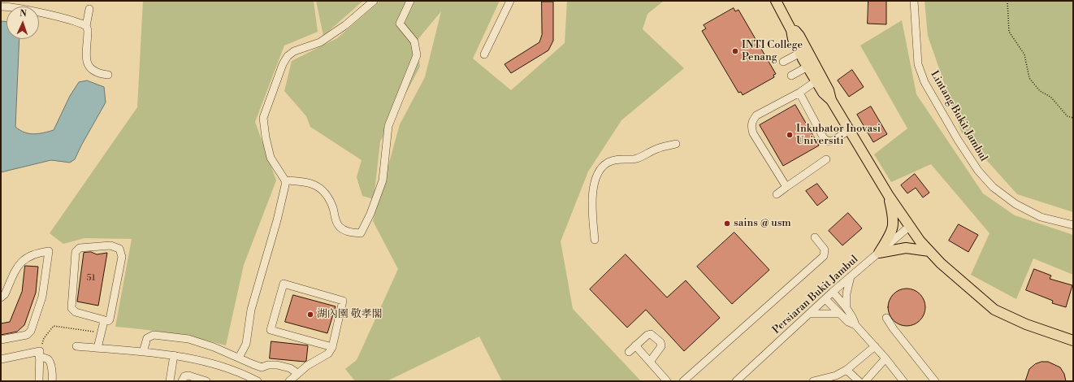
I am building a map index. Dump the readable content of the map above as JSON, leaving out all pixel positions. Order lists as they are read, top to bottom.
{
  "streets": {
    "street": ["Lintang Bukit Jambul", "Persiaran Bukit Jambul"]
  },
  "places": [
    "INTI College Penang",
    "Inkubator Inovasi Universiti",
    "sains @ usm",
    "湖內園 敬孝閣"
  ],
  "house_numbers": ["51"],
  "north": "top"
}
